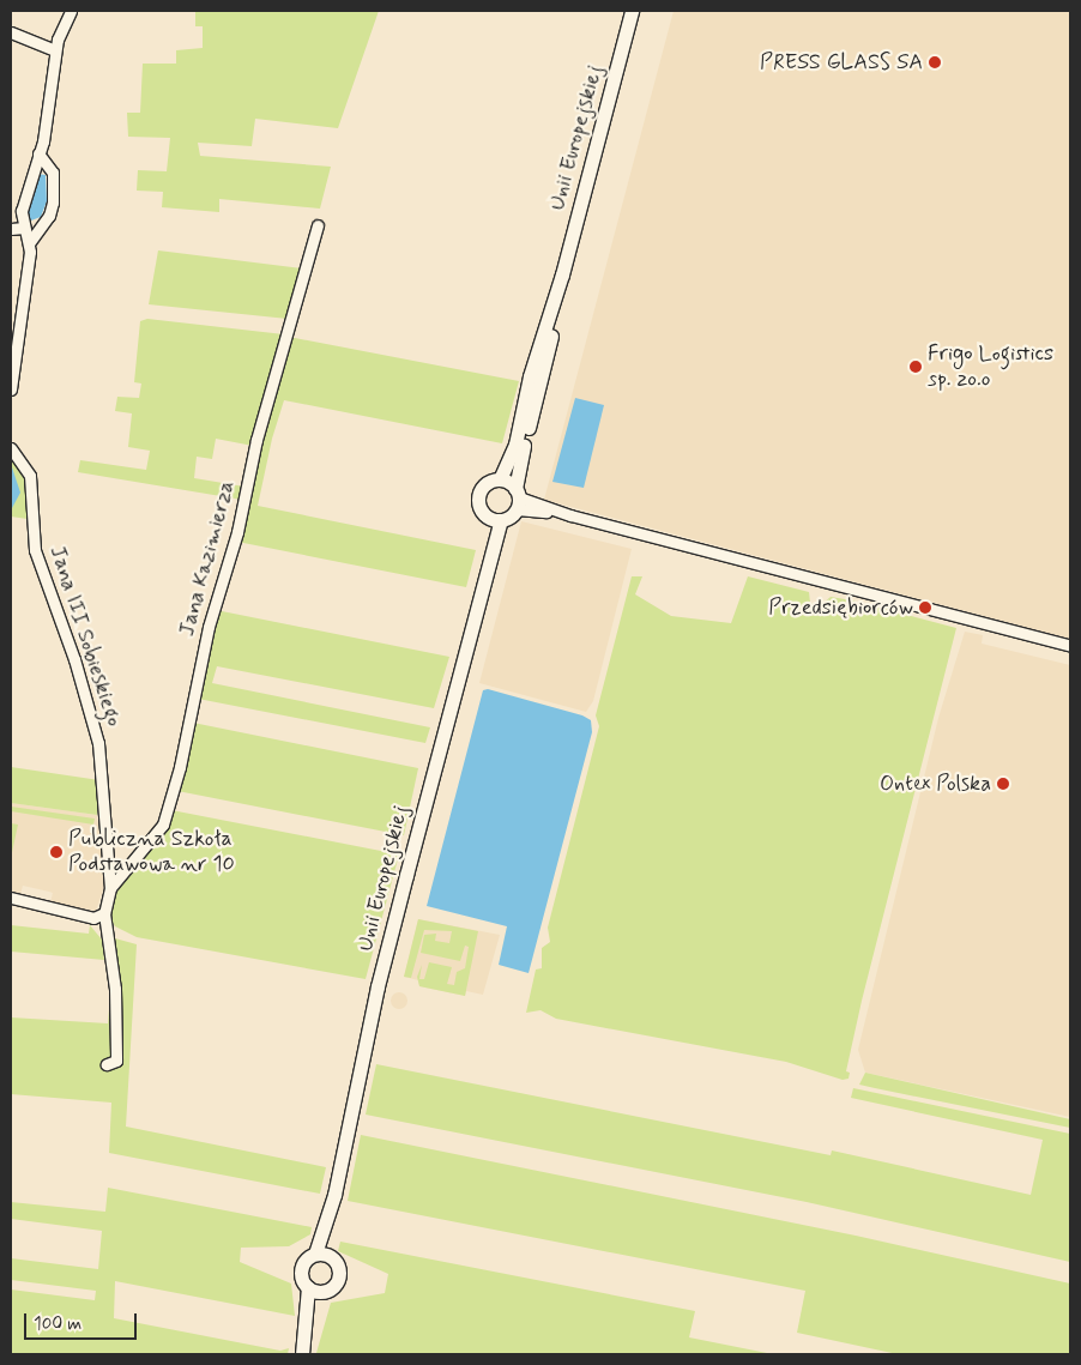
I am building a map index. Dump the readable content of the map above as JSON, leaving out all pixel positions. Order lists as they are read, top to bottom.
{
  "streets": {
    "main road": ["Unii Europejskiej"],
    "street": ["Jana Kazimierza", "Jana III Sobieskiego"]
  },
  "crossings": [
    ["Jana Kazimierza", "Jana III Sobieskiego"]
  ],
  "places": [
    "PRESS GLASS SA",
    "Frigo Logistics sp. zo.o",
    "Przedsiębiorców",
    "Ontex Polska",
    "Publiczna Szkoła Podstawowa nr 10"
  ],
  "scale_bar": "100 m"
}
